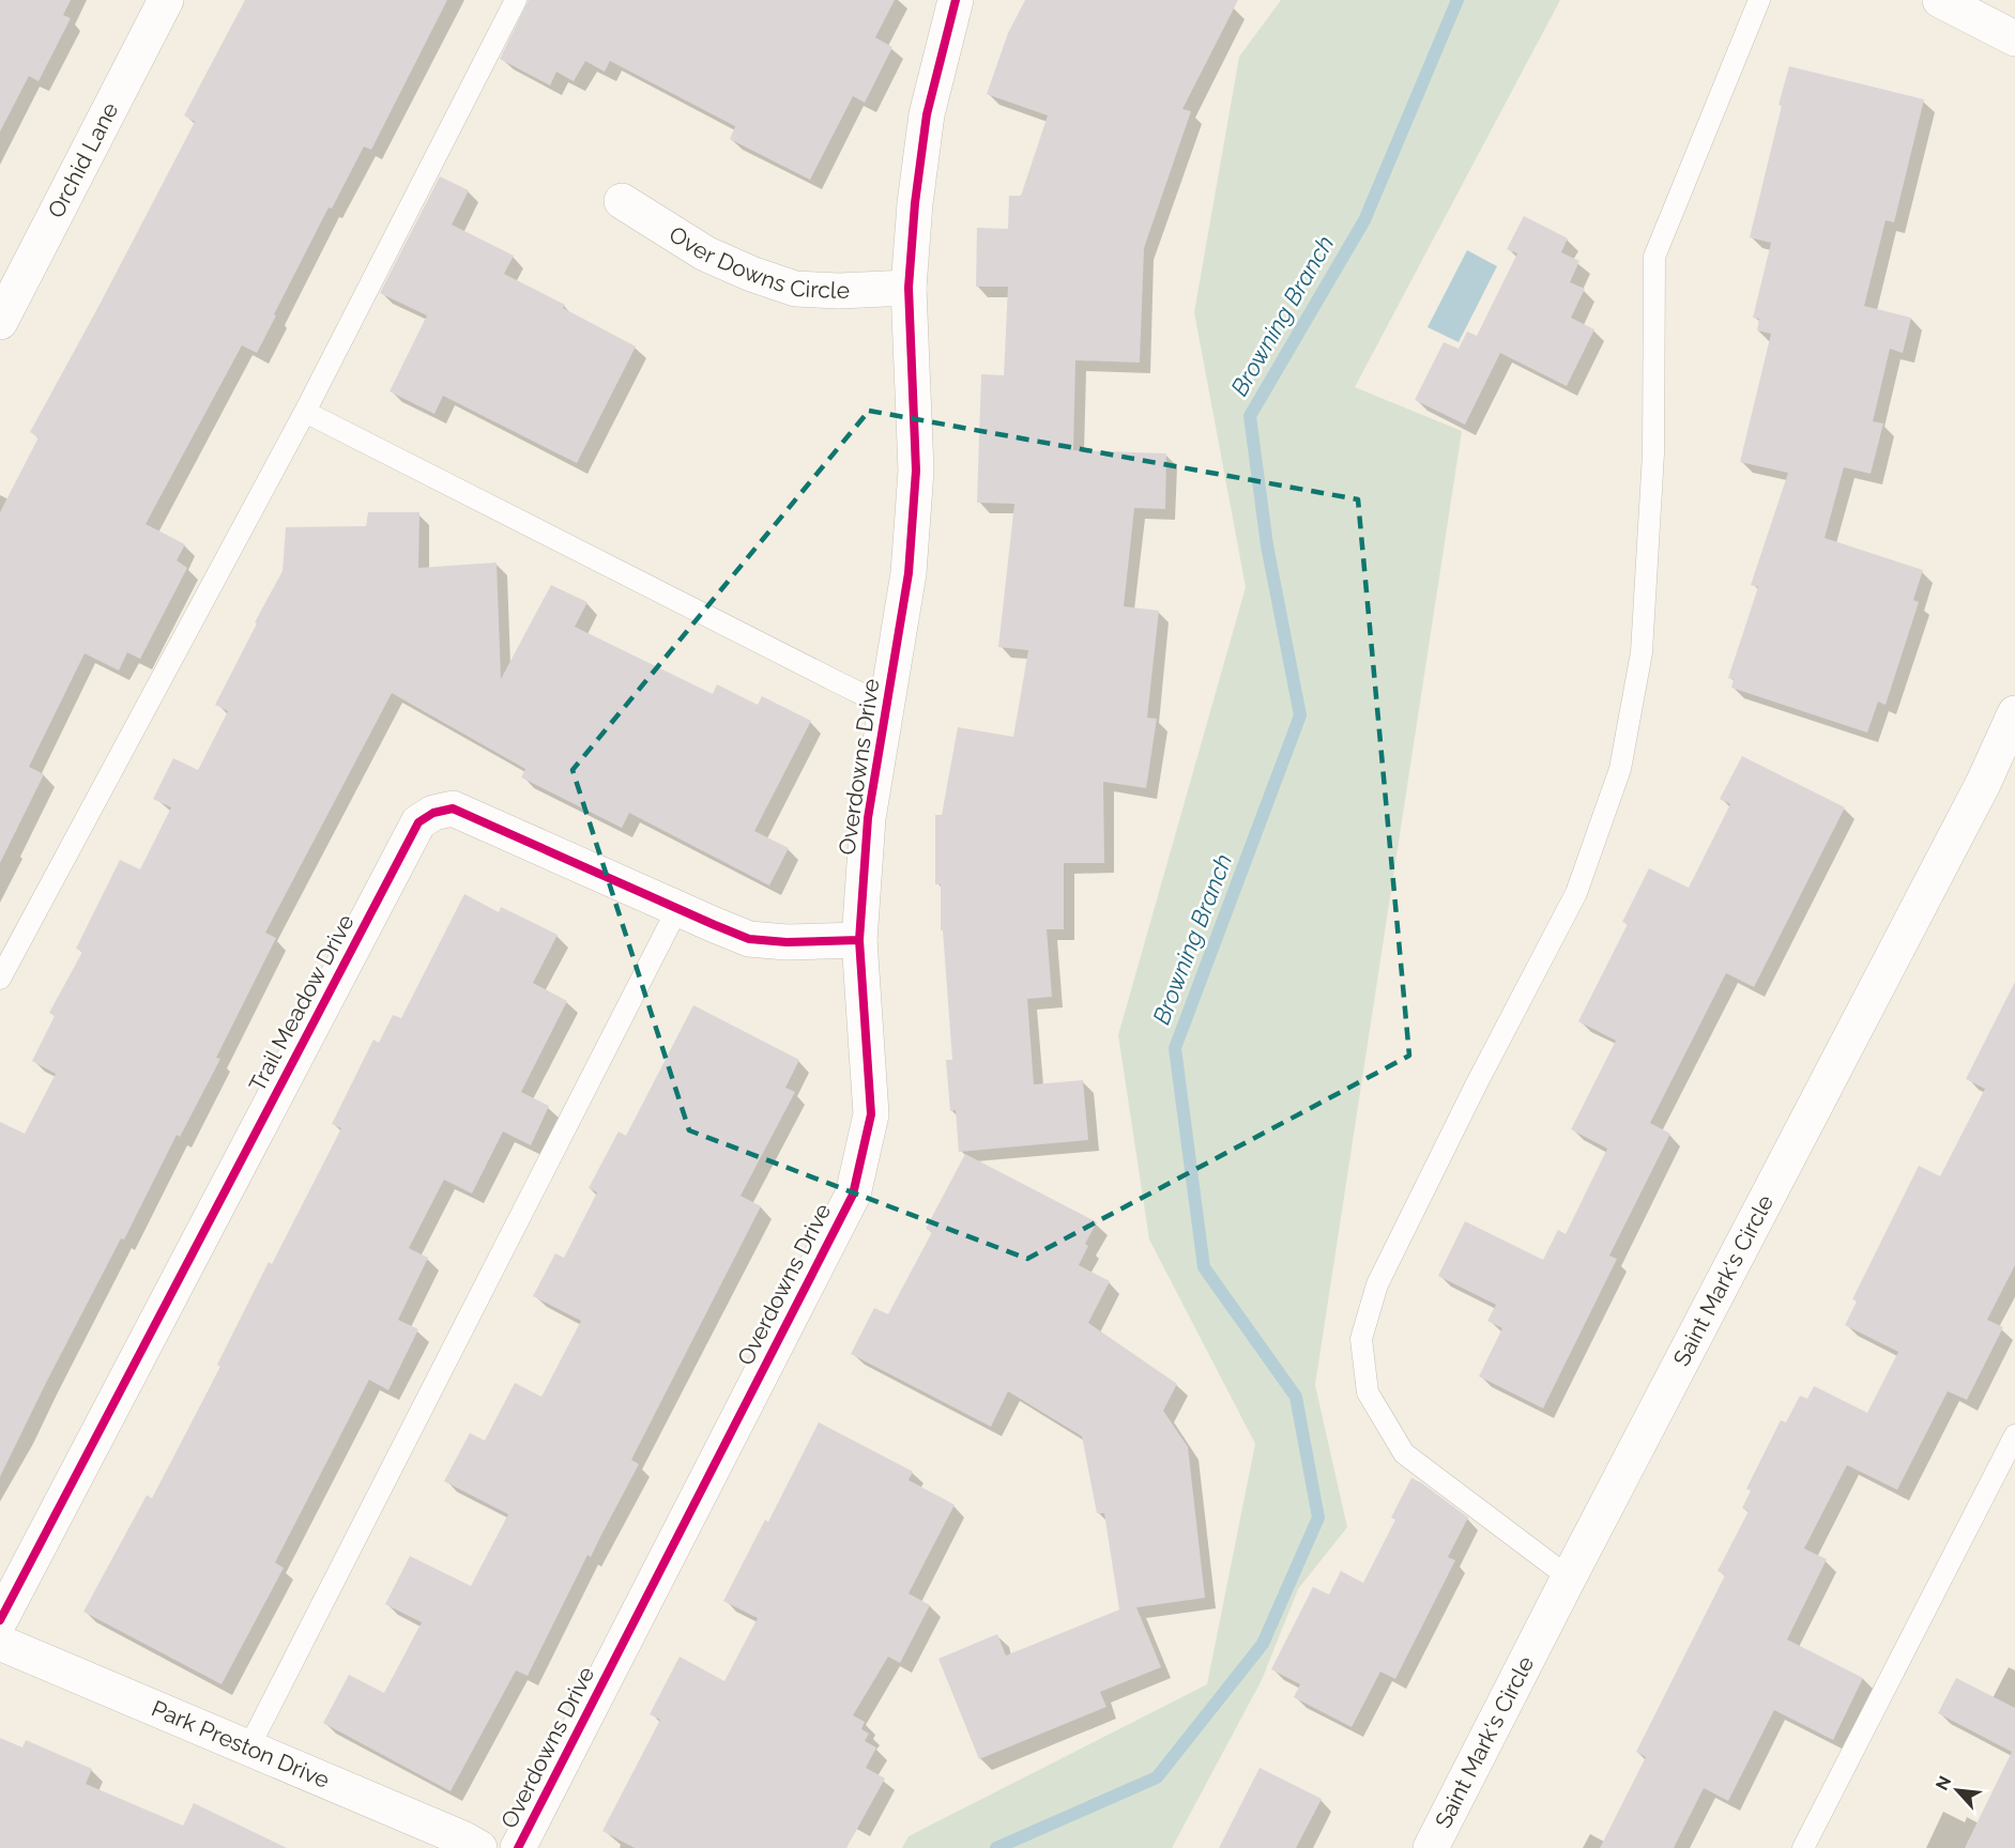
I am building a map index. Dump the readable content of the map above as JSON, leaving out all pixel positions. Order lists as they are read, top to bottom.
{
  "streets": {
    "street": [
      "Orchid Lane",
      "Over Downs Circle",
      "Overdowns Drive",
      "Trail Meadow Drive",
      "Saint Mark's Circle",
      "Park Preston Drive"
    ]
  },
  "crossings": [
    ["Over Downs Circle", "Overdowns Drive"],
    ["Overdowns Drive", "Trail Meadow Drive"]
  ],
  "water": ["Browning Branch"],
  "north": "top left"
}
